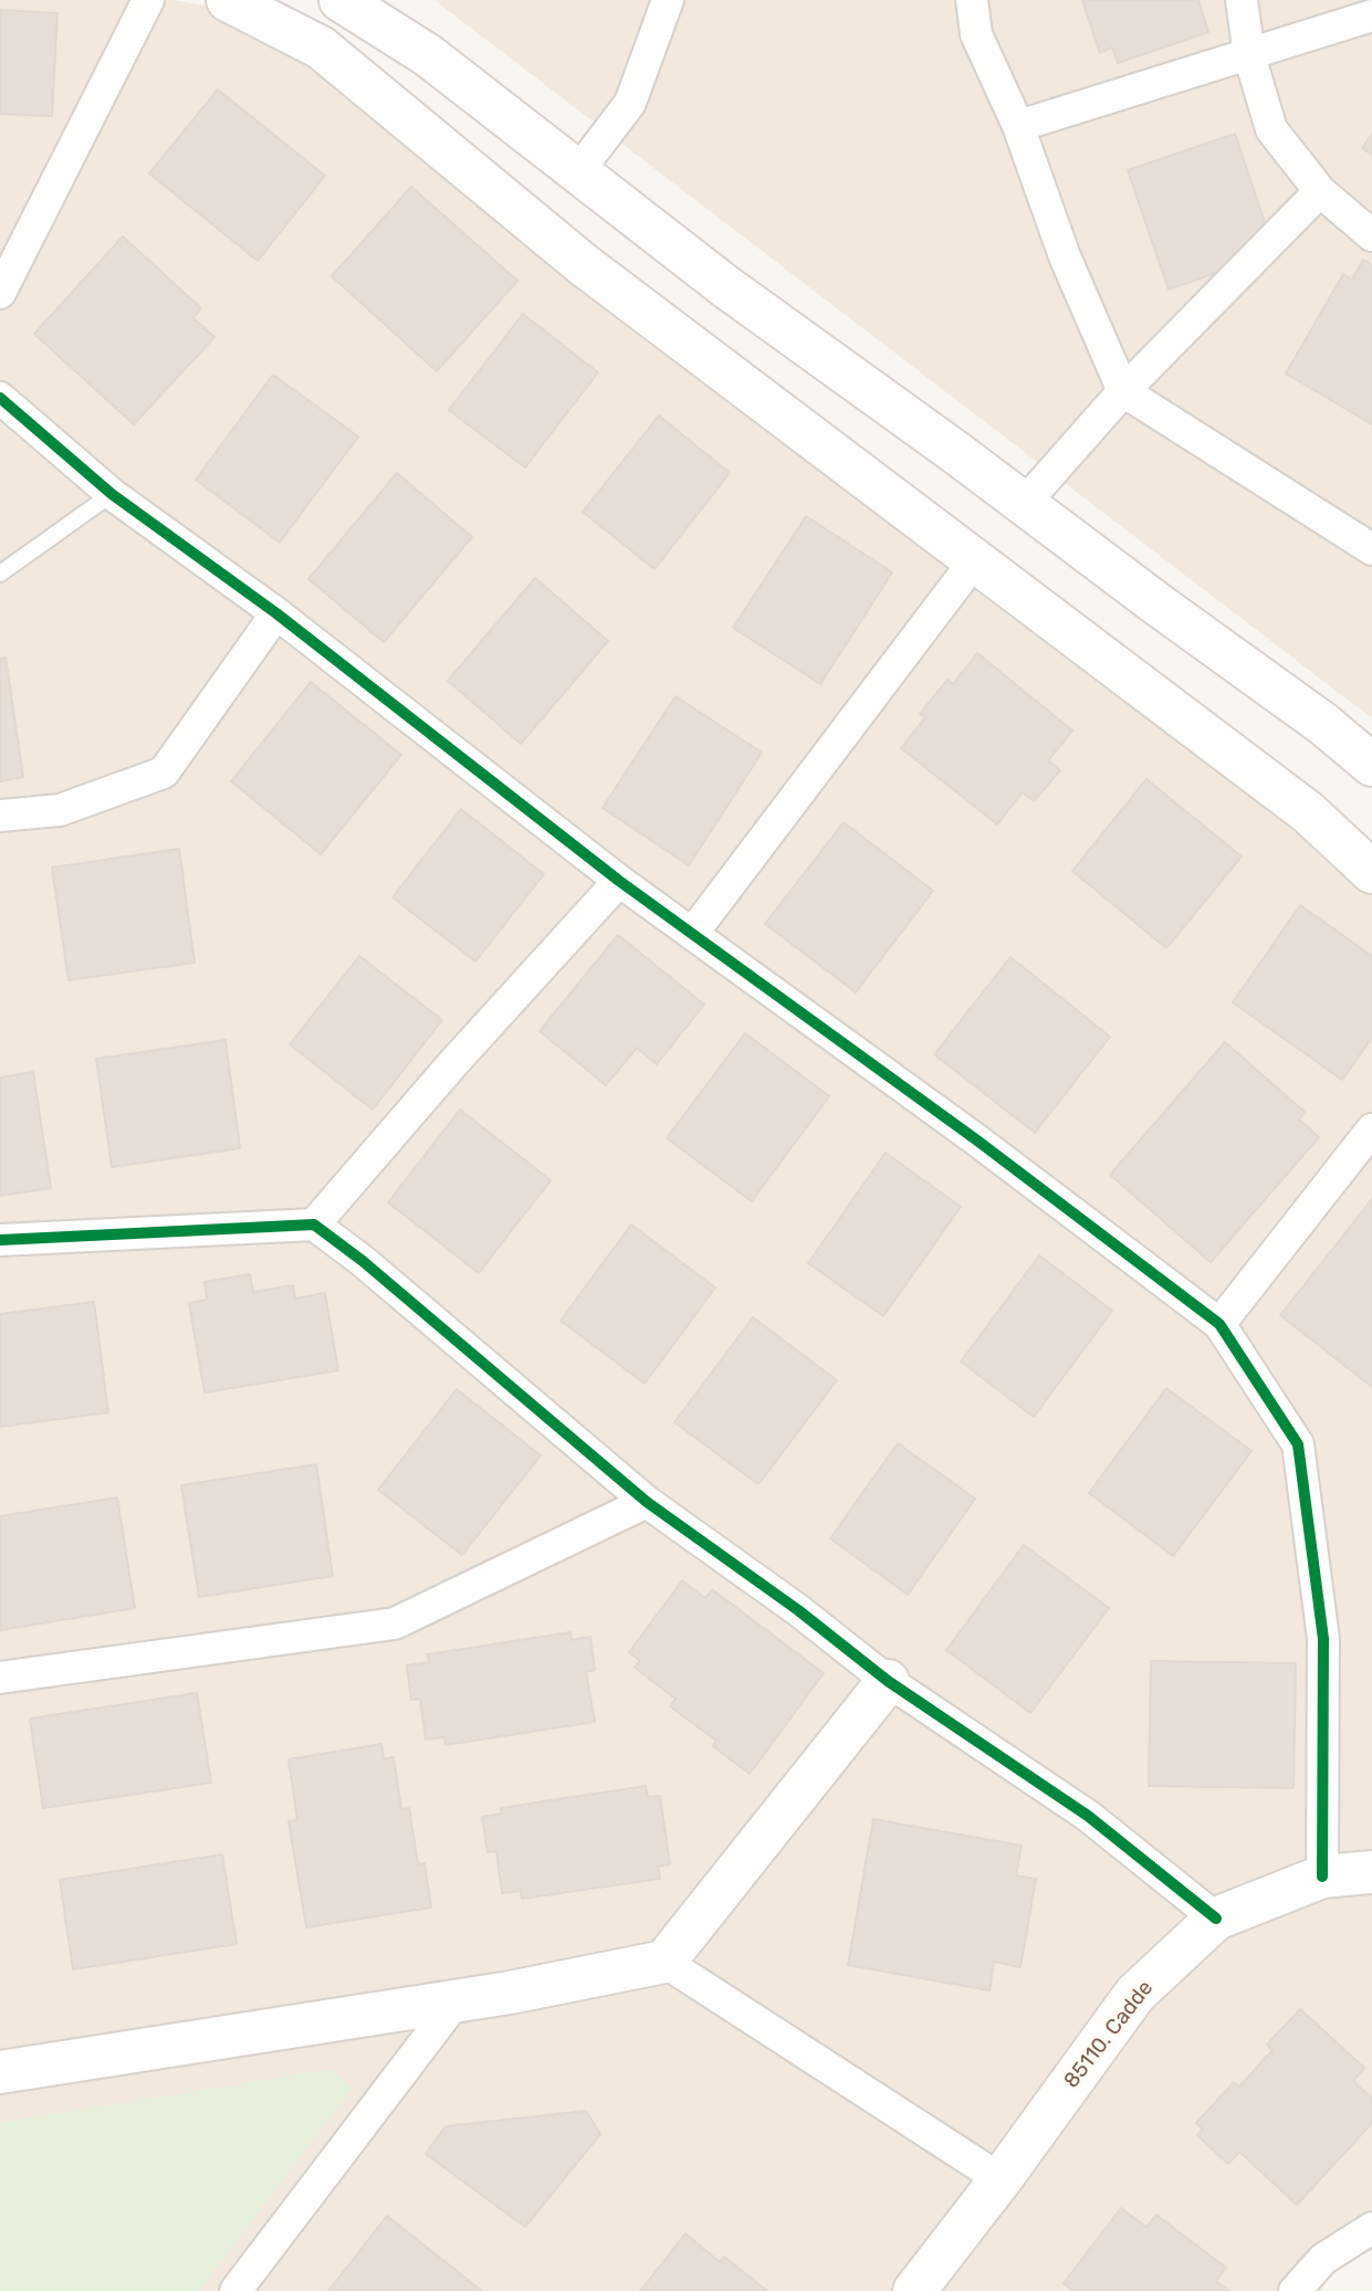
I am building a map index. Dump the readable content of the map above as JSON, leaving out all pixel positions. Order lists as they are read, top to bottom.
{
  "streets": {
    "street": ["85110. Cadde"]
  }
}
